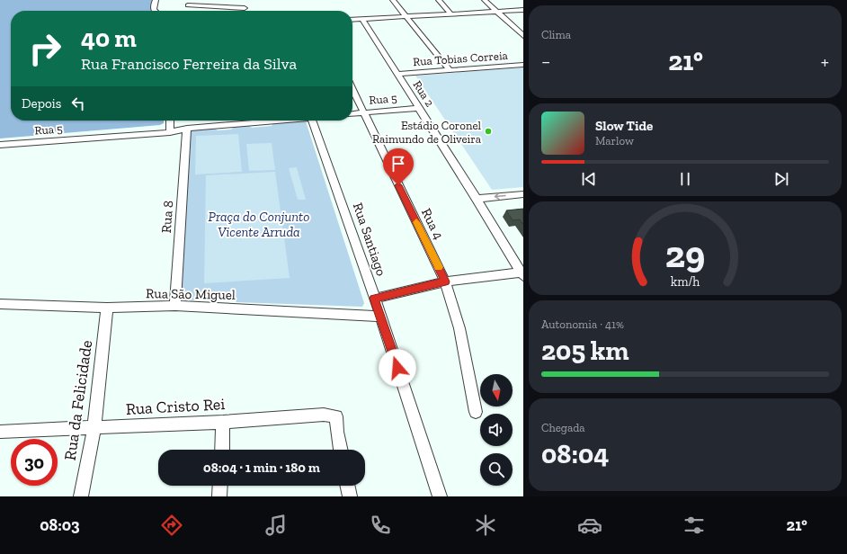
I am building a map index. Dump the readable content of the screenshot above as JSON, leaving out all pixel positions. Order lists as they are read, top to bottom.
{
  "streets": {
    "street": [
      "Rua Tobias Correia",
      "Rua 2",
      "Rua 5",
      "Rua 8",
      "Rua 4",
      "Rua Santiago",
      "Rua São Miguel",
      "Rua da Felicidade",
      "Rua Cristo Rei"
    ]
  },
  "crossings": [
    ["Rua Tobias Correia", "Rua 2"],
    ["Rua 2", "Rua 5"],
    ["Rua 5", "Rua 8"],
    ["Rua 5", "Rua 4"],
    ["Rua 8", "Rua São Miguel"],
    ["Rua Santiago", "Rua São Miguel"],
    ["Rua São Miguel", "Rua da Felicidade"],
    ["Rua da Felicidade", "Rua Cristo Rei"]
  ],
  "parks": ["Praça do Conjunto Vicente Arruda"],
  "places": ["Estádio Coronel Raimundo de Oliveira"],
  "north": "bottom",
  "page": {
    "tile": [
      "Clima",
      ["Autonomia · 41%", "205 km"],
      ["Chegada", "08:04"]
    ],
    "turn": ["40 m", "Rua Francisco Ferreira da Silva"],
    "heat": ["−", "21°", "+"],
    "then": "Depois",
    "song": ["Slow Tide", "Marlow"],
    "limit": "30",
    "trip": "08:04 · 1 min · 180 m",
    "tabs": ["08:03", "21°"],
    "gauge": ["29", "km/h"]
  }
}
